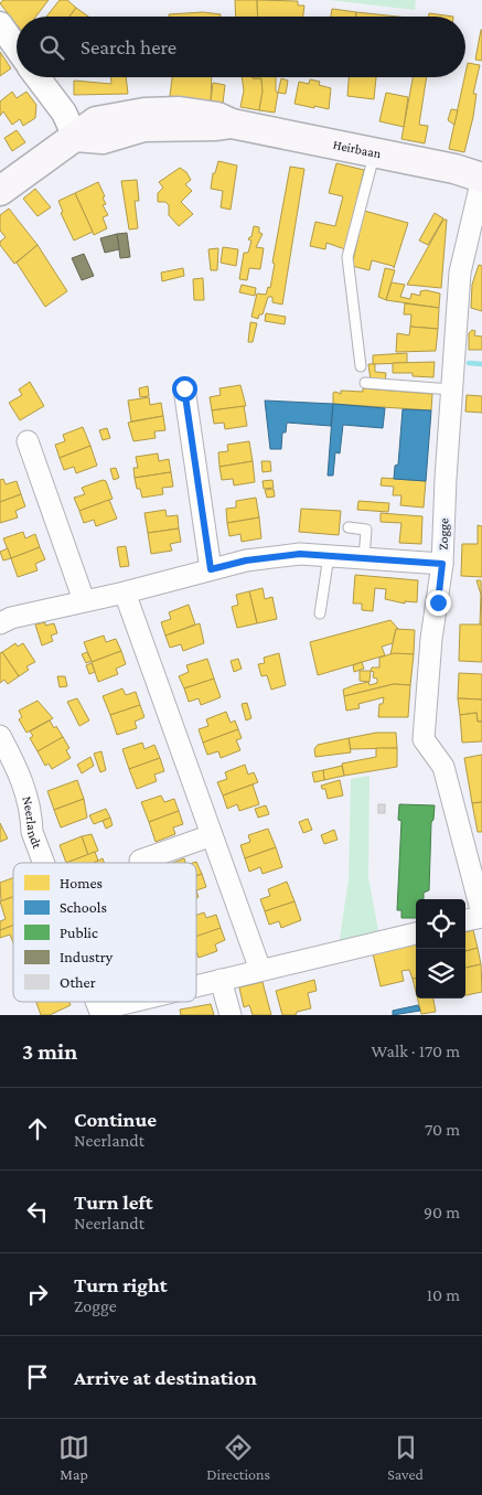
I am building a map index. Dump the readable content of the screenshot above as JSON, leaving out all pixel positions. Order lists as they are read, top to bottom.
{
  "streets": {
    "main road": ["Heirbaan"],
    "street": ["Zogge", "Neerlandt"]
  },
  "crossings": [
    ["Heirbaan", "Zogge"]
  ],
  "legend": [
    "Homes",
    "Schools",
    "Public",
    "Industry",
    "Other"
  ],
  "page": {
    "search": "Search here",
    "heading": ["3 min", "Walk · 170 m"],
    "list": [
      ["Continue", "Neerlandt", "70 m"],
      ["Turn left", "Neerlandt", "90 m"],
      ["Turn right", "Zogge", "10 m"],
      "Arrive at destination"
    ],
    "nav": ["Map", "Directions", "Saved"]
  }
}
